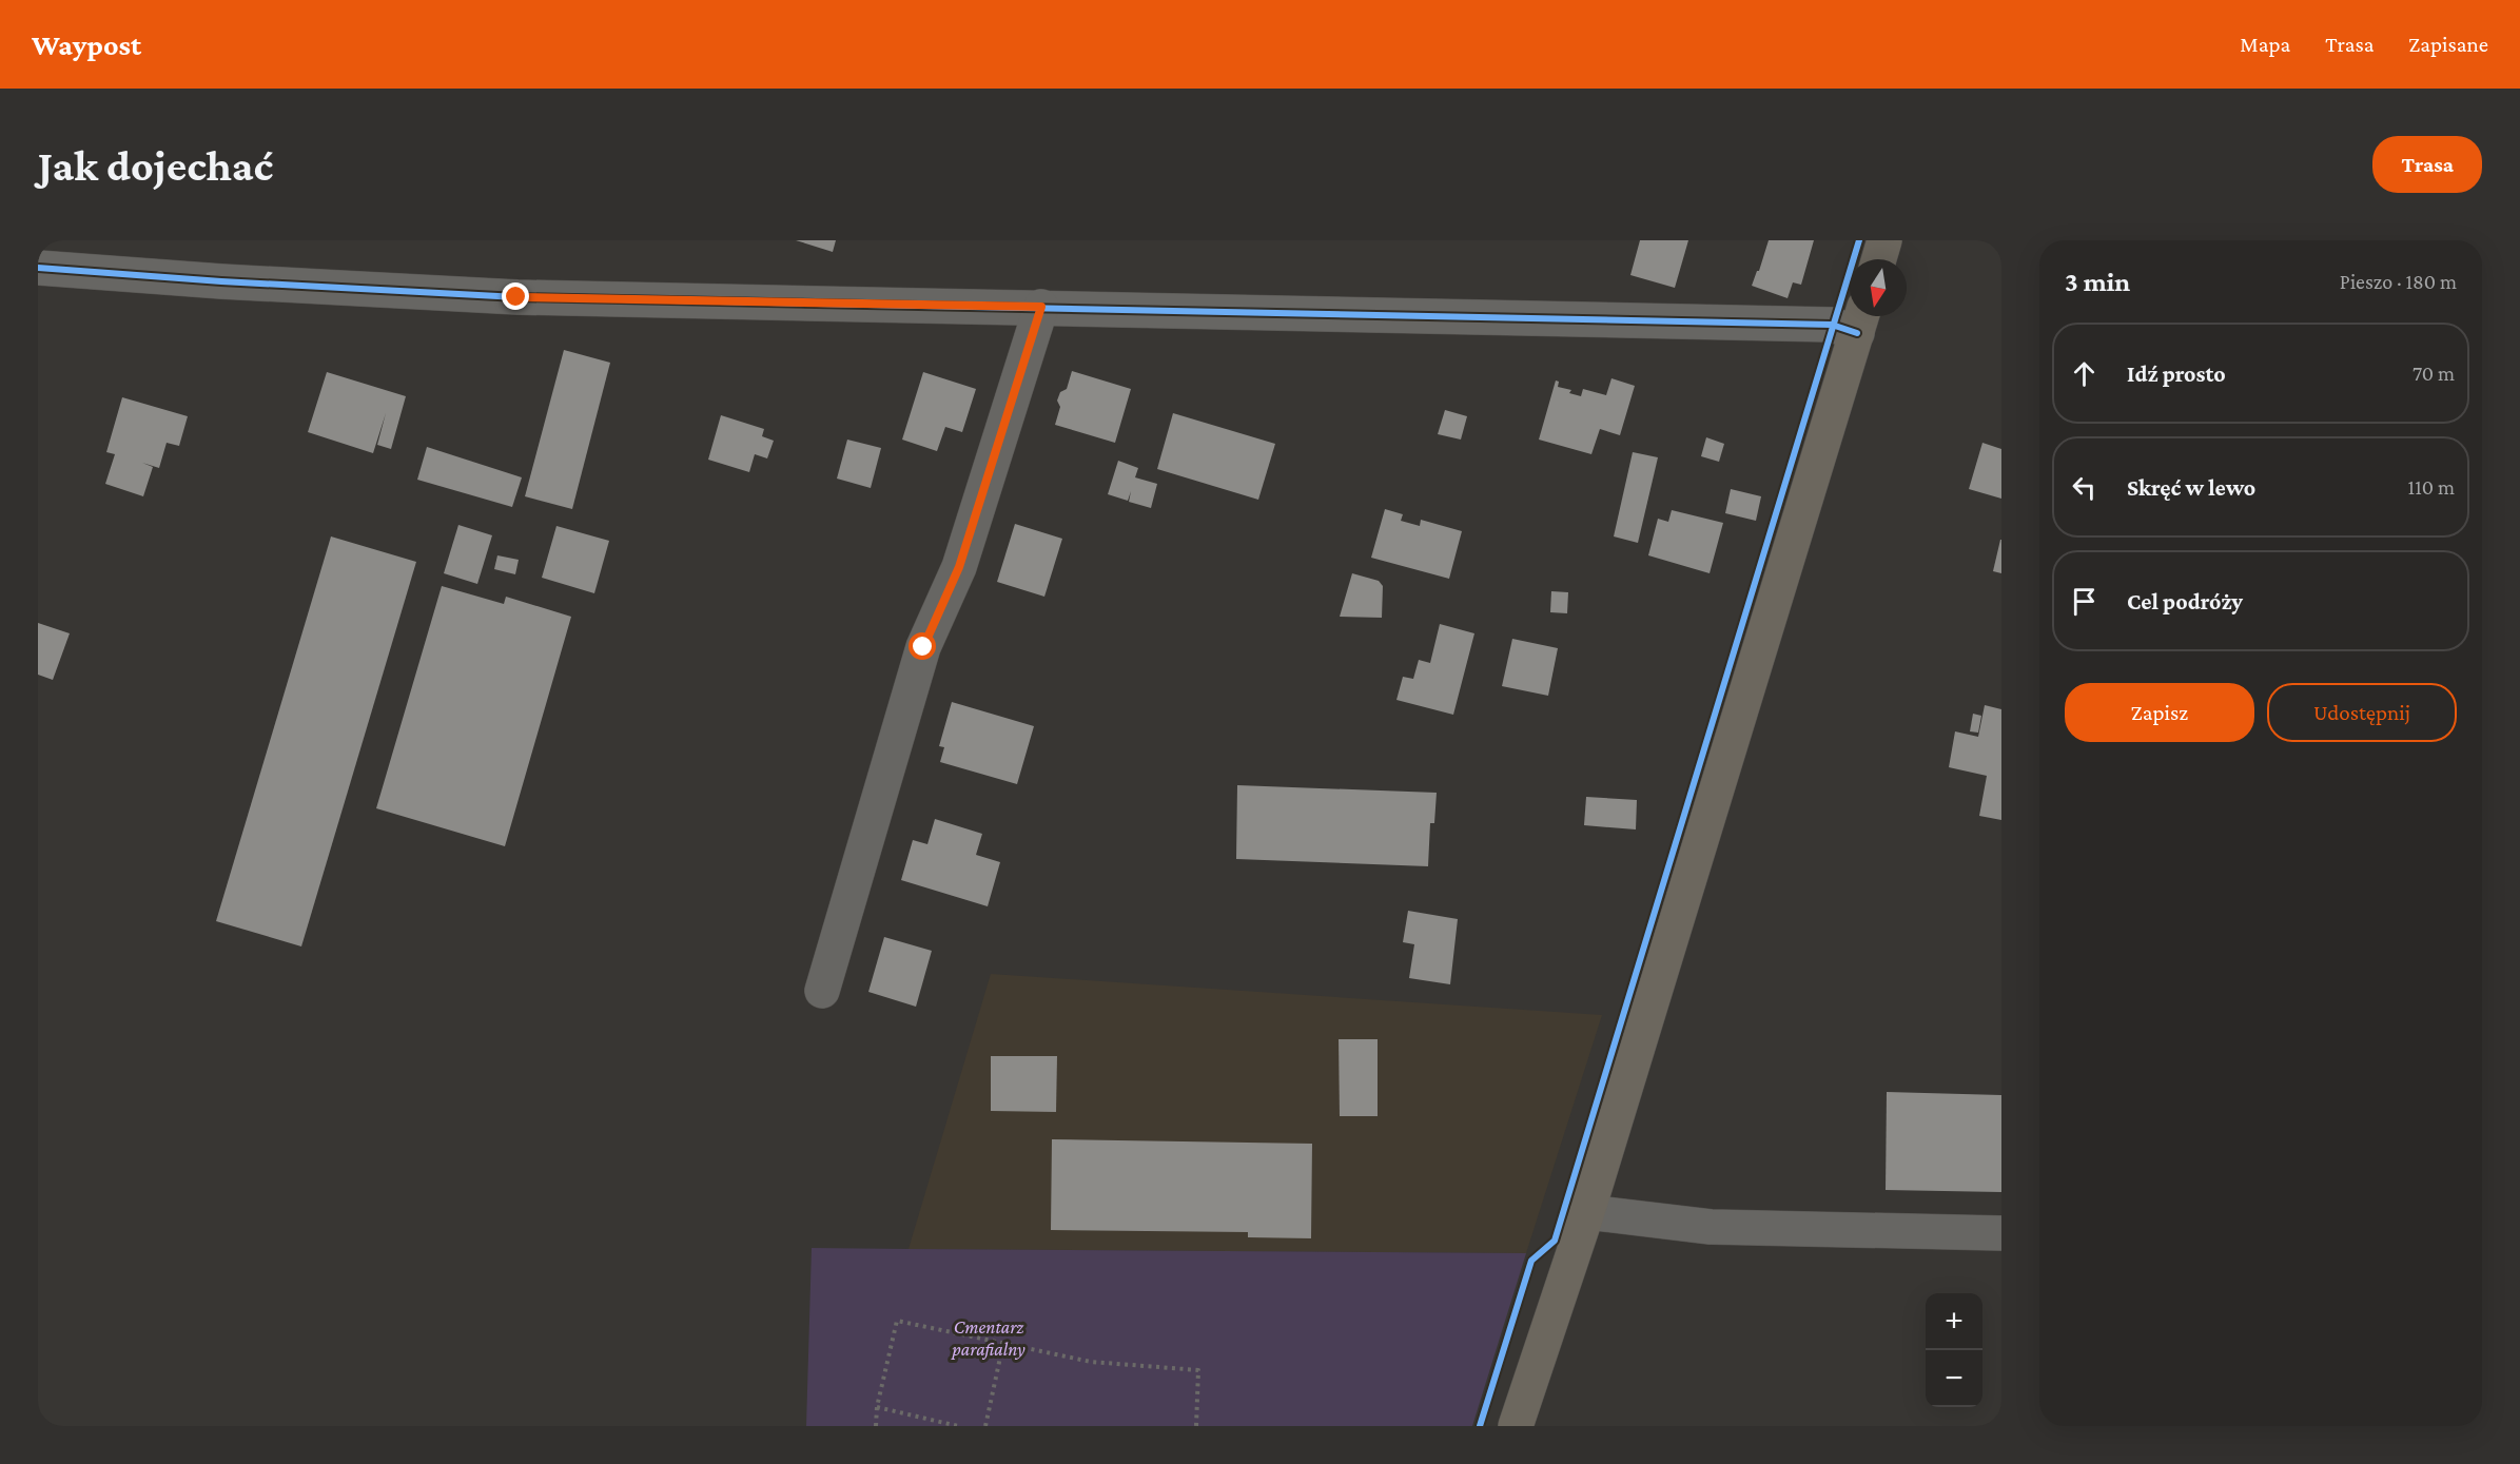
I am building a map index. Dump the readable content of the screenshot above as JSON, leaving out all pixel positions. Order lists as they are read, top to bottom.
{
  "parks": ["Cmentarz parafialny"],
  "north": "bottom",
  "page": {
    "header": "Waypost",
    "nav": ["Mapa", "Trasa", "Zapisane"],
    "buttons": [
      "Trasa",
      ["Zapisz", "Udostępnij"]
    ],
    "title": "Jak dojechać",
    "heading": ["3 min", "Pieszo · 180 m"],
    "list": [
      ["Idź prosto", "70 m"],
      ["Skręć w lewo", "110 m"],
      "Cel podróży"
    ],
    "map_buttons": ["+", "−"]
  }
}
